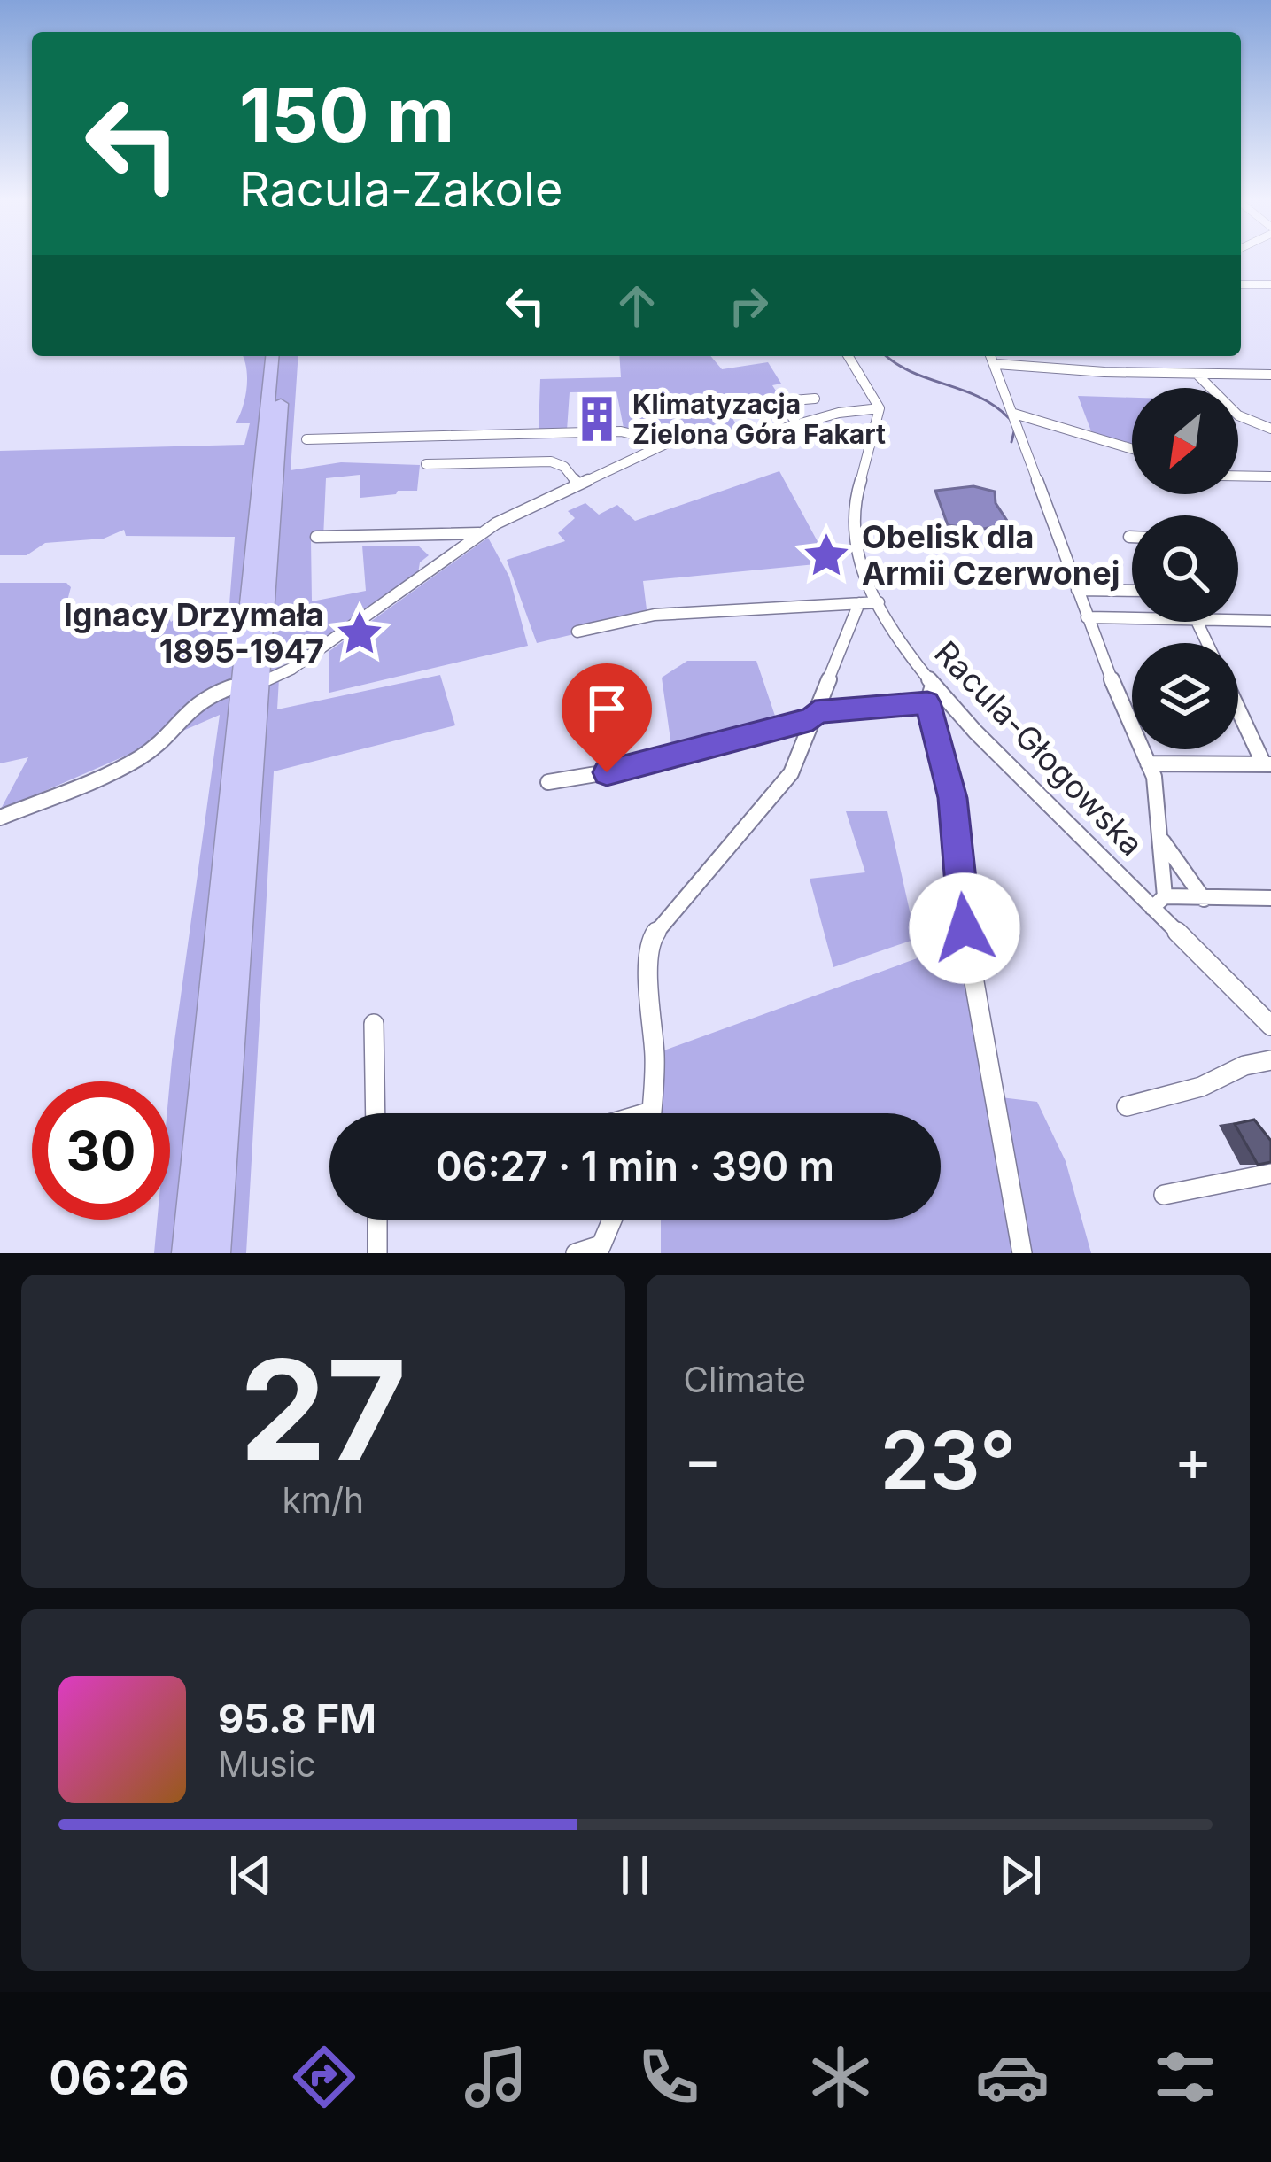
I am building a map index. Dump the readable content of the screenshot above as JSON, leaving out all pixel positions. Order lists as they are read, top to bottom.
{
  "streets": {
    "street": ["Racula-Głogowska"]
  },
  "places": {
    "building": ["Klimatyzacja Zielona Góra Fakart"],
    "place": ["Obelisk dla Armii Czerwonej", "Ignacy Drzymała 1895-1947"]
  },
  "north": "bottom left",
  "page": {
    "turn": ["150 m", "Racula-Zakole"],
    "limit": "30",
    "trip": "06:27 · 1 min · 390 m",
    "tile": [
      ["27", "km/h"],
      "Climate"
    ],
    "heat": ["−", "23°", "+"],
    "song": ["95.8 FM", "Music"],
    "tabs": "06:26"
  }
}
